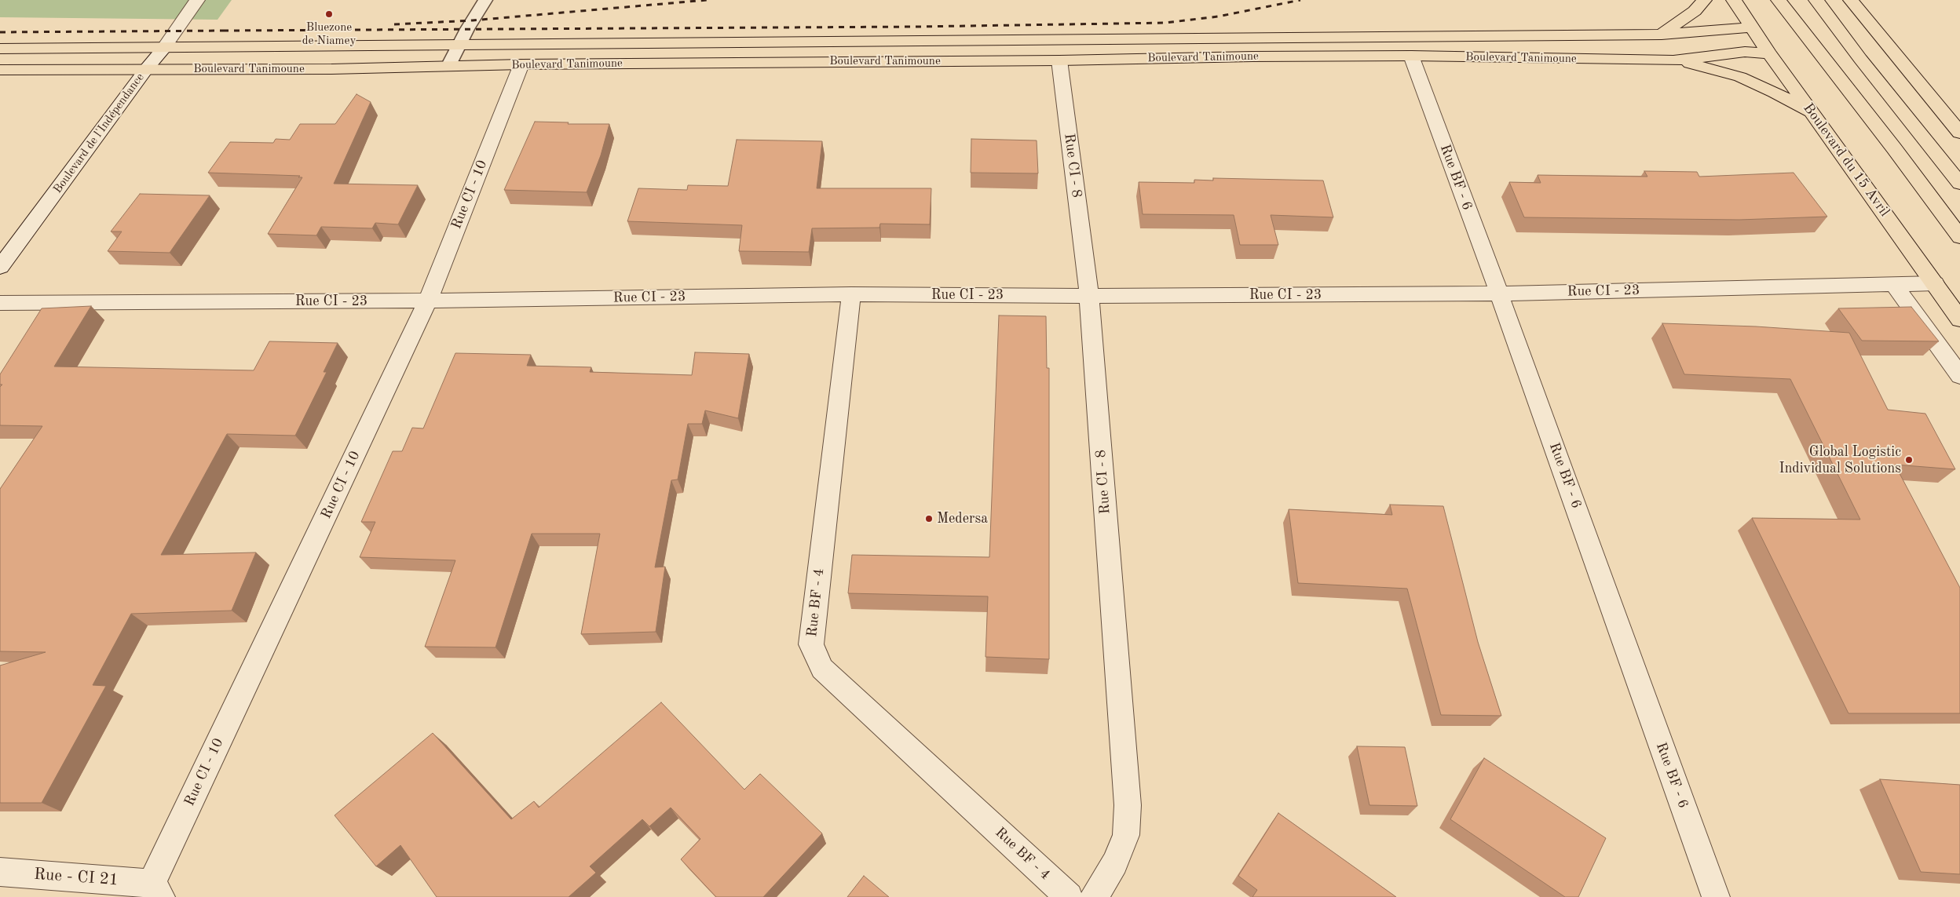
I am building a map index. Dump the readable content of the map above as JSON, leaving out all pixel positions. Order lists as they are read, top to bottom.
{
  "streets": {
    "main road": ["Boulevard Tanimoune", "Boulevard du 15 Avril"],
    "street": [
      "Boulevard de l'Indépendance",
      "Rue CI - 8",
      "Rue BF - 6",
      "Rue CI - 10",
      "Rue CI - 23",
      "Rue BF - 4",
      "Rue - CI 21"
    ]
  },
  "crossings": [
    ["Boulevard Tanimoune", "Boulevard de l'Indépendance"],
    ["Boulevard Tanimoune", "Boulevard du 15 Avril"],
    ["Boulevard Tanimoune", "Rue CI - 8"],
    ["Boulevard Tanimoune", "Rue BF - 6"],
    ["Boulevard Tanimoune", "Rue CI - 10"],
    ["Boulevard du 15 Avril", "Rue CI - 23"],
    ["Rue CI - 8", "Rue CI - 23"],
    ["Rue BF - 6", "Rue CI - 23"],
    ["Rue CI - 10", "Rue CI - 23"],
    ["Rue CI - 10", "Rue - CI 21"],
    ["Rue CI - 23", "Rue BF - 4"]
  ],
  "places": ["Bluezone de Niamey", "Global Logistic Individual Solutions", "Medersa"]
}
